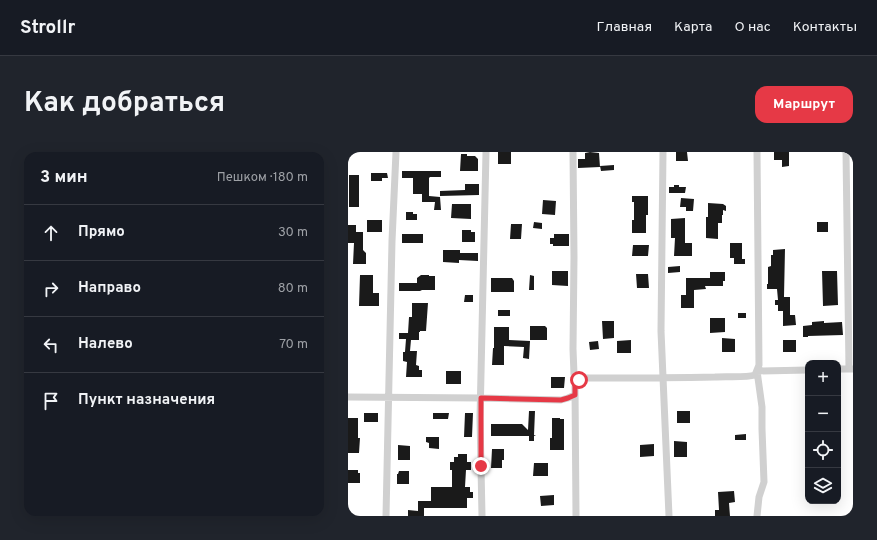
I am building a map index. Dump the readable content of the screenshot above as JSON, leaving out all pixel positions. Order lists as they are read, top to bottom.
{
  "page": {
    "header": "Strollr",
    "nav": [
      "Главная",
      "Карта",
      "О нас",
      "Контакты"
    ],
    "title": "Как добраться",
    "buttons": "Маршрут",
    "heading": ["3 мин", "Пешком · 180 m"],
    "list": [
      ["Прямо", "30 m"],
      ["Направо", "80 m"],
      ["Налево", "70 m"],
      "Пункт назначения"
    ],
    "map_buttons": ["+", "−"]
  }
}
